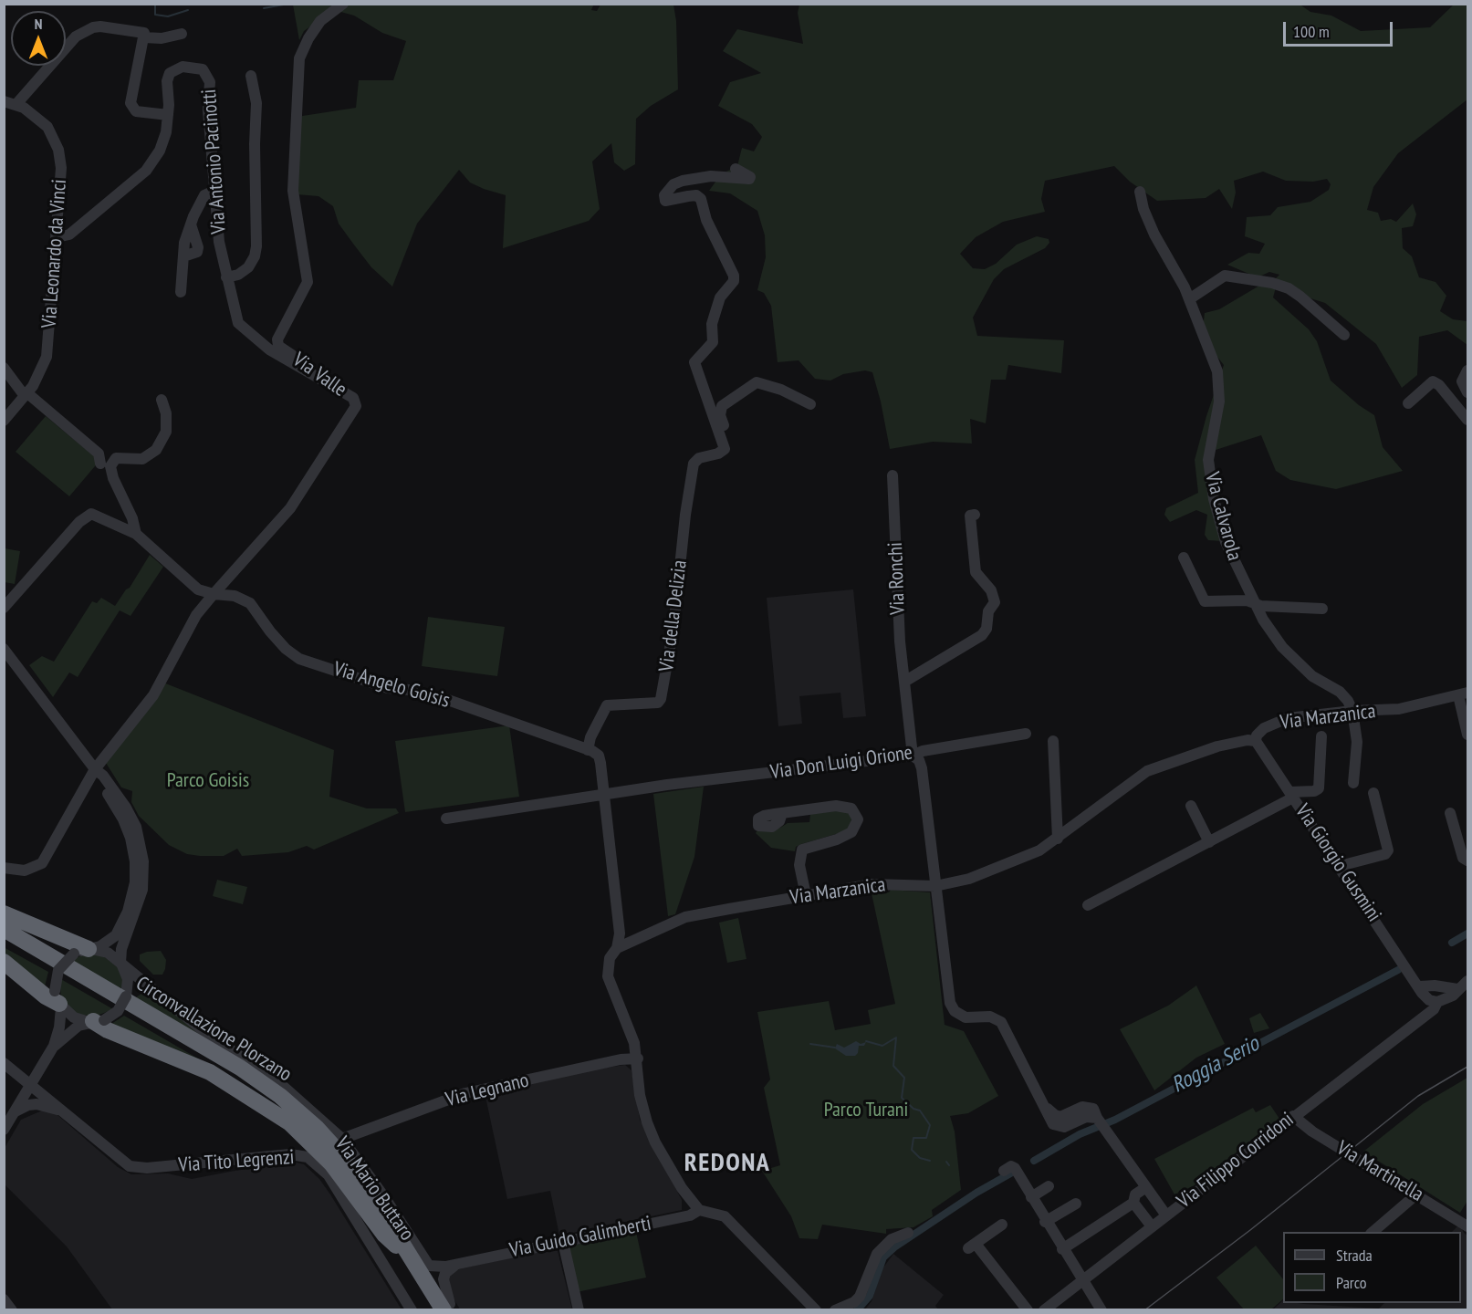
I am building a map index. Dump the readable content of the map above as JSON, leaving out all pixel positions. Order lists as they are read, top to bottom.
{
  "streets": {
    "highway": ["Circonvallazione Plorzano"],
    "street": [
      "Via Antonio Pacinotti",
      "Via Leonardo da Vinci",
      "Via Valle",
      "Via Calvarola",
      "Via Ronchi",
      "Via della Delizia",
      "Via Angelo Goisis",
      "Via Marzanica",
      "Via Don Luigi Orione",
      "Via Giorgio Gusmini",
      "Via Legnano",
      "Via Filippo Corridoni",
      "Via Tito Legrenzi",
      "Via Martinella",
      "Via Mario Buttaro",
      "Via Guido Galimberti"
    ]
  },
  "crossings": [
    ["Via Antonio Pacinotti", "Via Leonardo da Vinci"],
    ["Via Antonio Pacinotti", "Via Valle"],
    ["Via Valle", "Via Angelo Goisis"],
    ["Via Calvarola", "Via Marzanica"],
    ["Via Ronchi", "Via Don Luigi Orione"],
    ["Via della Delizia", "Via Angelo Goisis"],
    ["Via Marzanica", "Via Giorgio Gusmini"],
    ["Via Giorgio Gusmini", "Via Filippo Corridoni"],
    ["Via Legnano", "Via Mario Buttaro"],
    ["Via Filippo Corridoni", "Via Martinella"],
    ["Via Mario Buttaro", "Via Guido Galimberti"]
  ],
  "districts": ["REDONA"],
  "water": ["Roggia Serio"],
  "parks": ["Parco Goisis", "Parco Turani"],
  "legend": ["Strada", "Parco"],
  "scale_bar": "100 m",
  "north": "top"
}
